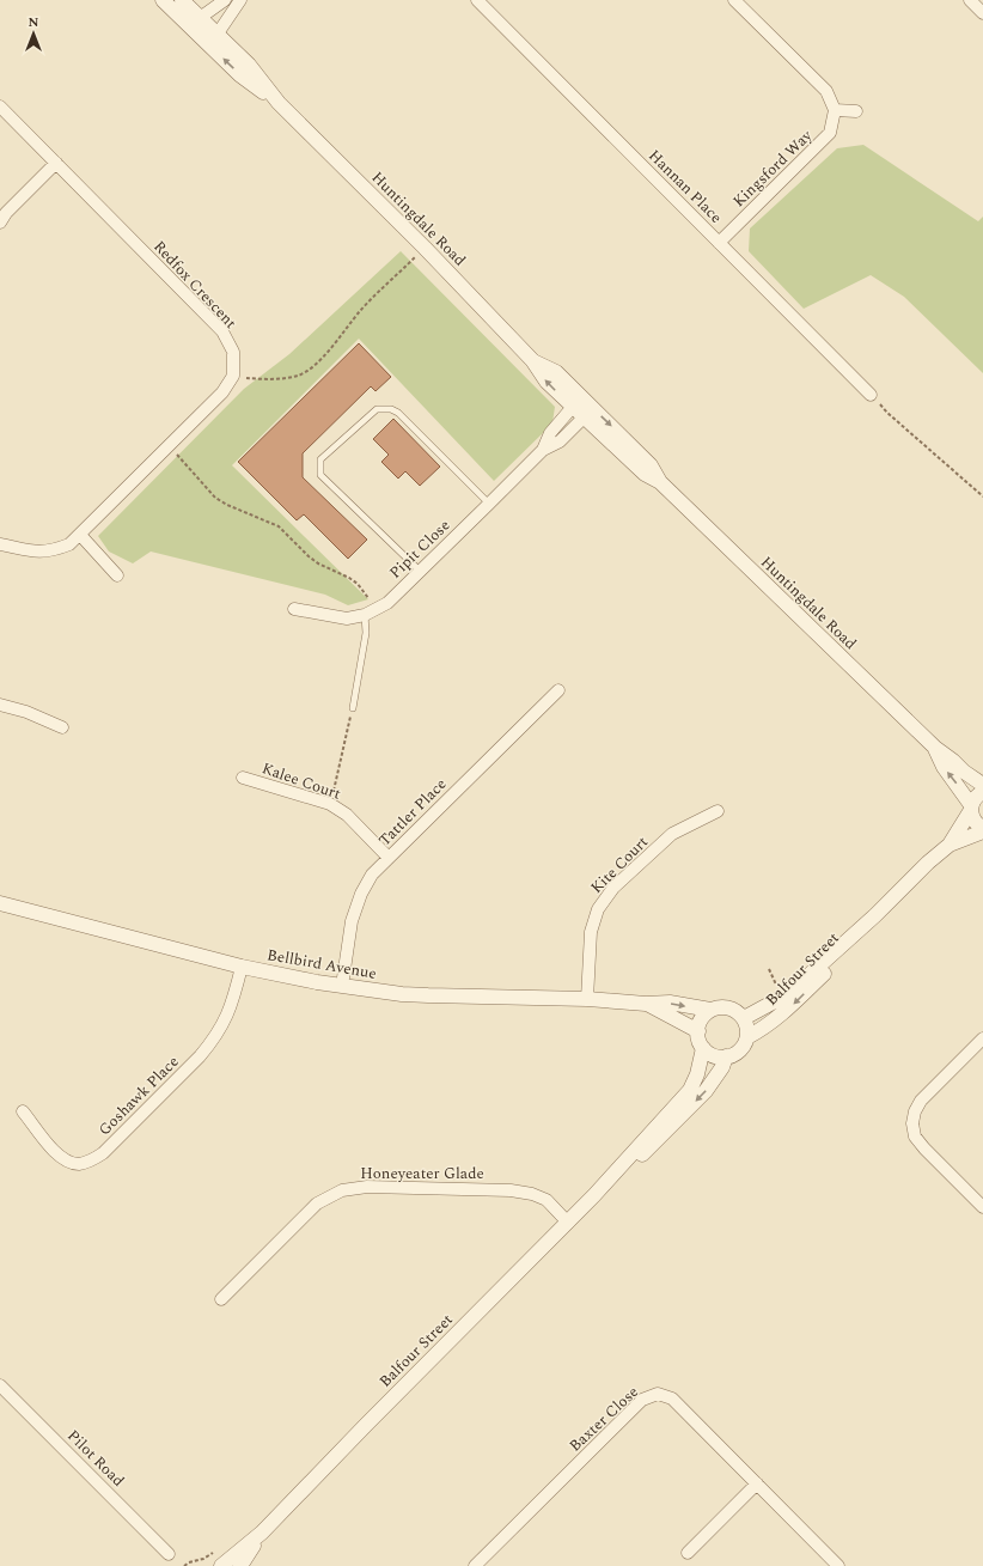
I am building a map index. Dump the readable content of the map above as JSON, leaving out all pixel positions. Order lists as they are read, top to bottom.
{
  "streets": {
    "street": [
      "Kingsford Way",
      "Hannan Place",
      "Huntingdale Road",
      "Redfox Crescent",
      "Pipit Close",
      "Kalee Court",
      "Tattler Place",
      "Kite Court",
      "Bellbird Avenue",
      "Balfour Street",
      "Goshawk Place",
      "Honeyeater Glade",
      "Baxter Close",
      "Pilot Road"
    ]
  },
  "crossings": [
    ["Kingsford Way", "Hannan Place"],
    ["Huntingdale Road", "Pipit Close"],
    ["Huntingdale Road", "Balfour Street"],
    ["Kalee Court", "Tattler Place"],
    ["Tattler Place", "Bellbird Avenue"],
    ["Kite Court", "Bellbird Avenue"],
    ["Bellbird Avenue", "Balfour Street"],
    ["Bellbird Avenue", "Goshawk Place"],
    ["Balfour Street", "Honeyeater Glade"]
  ],
  "north": "top"
}
